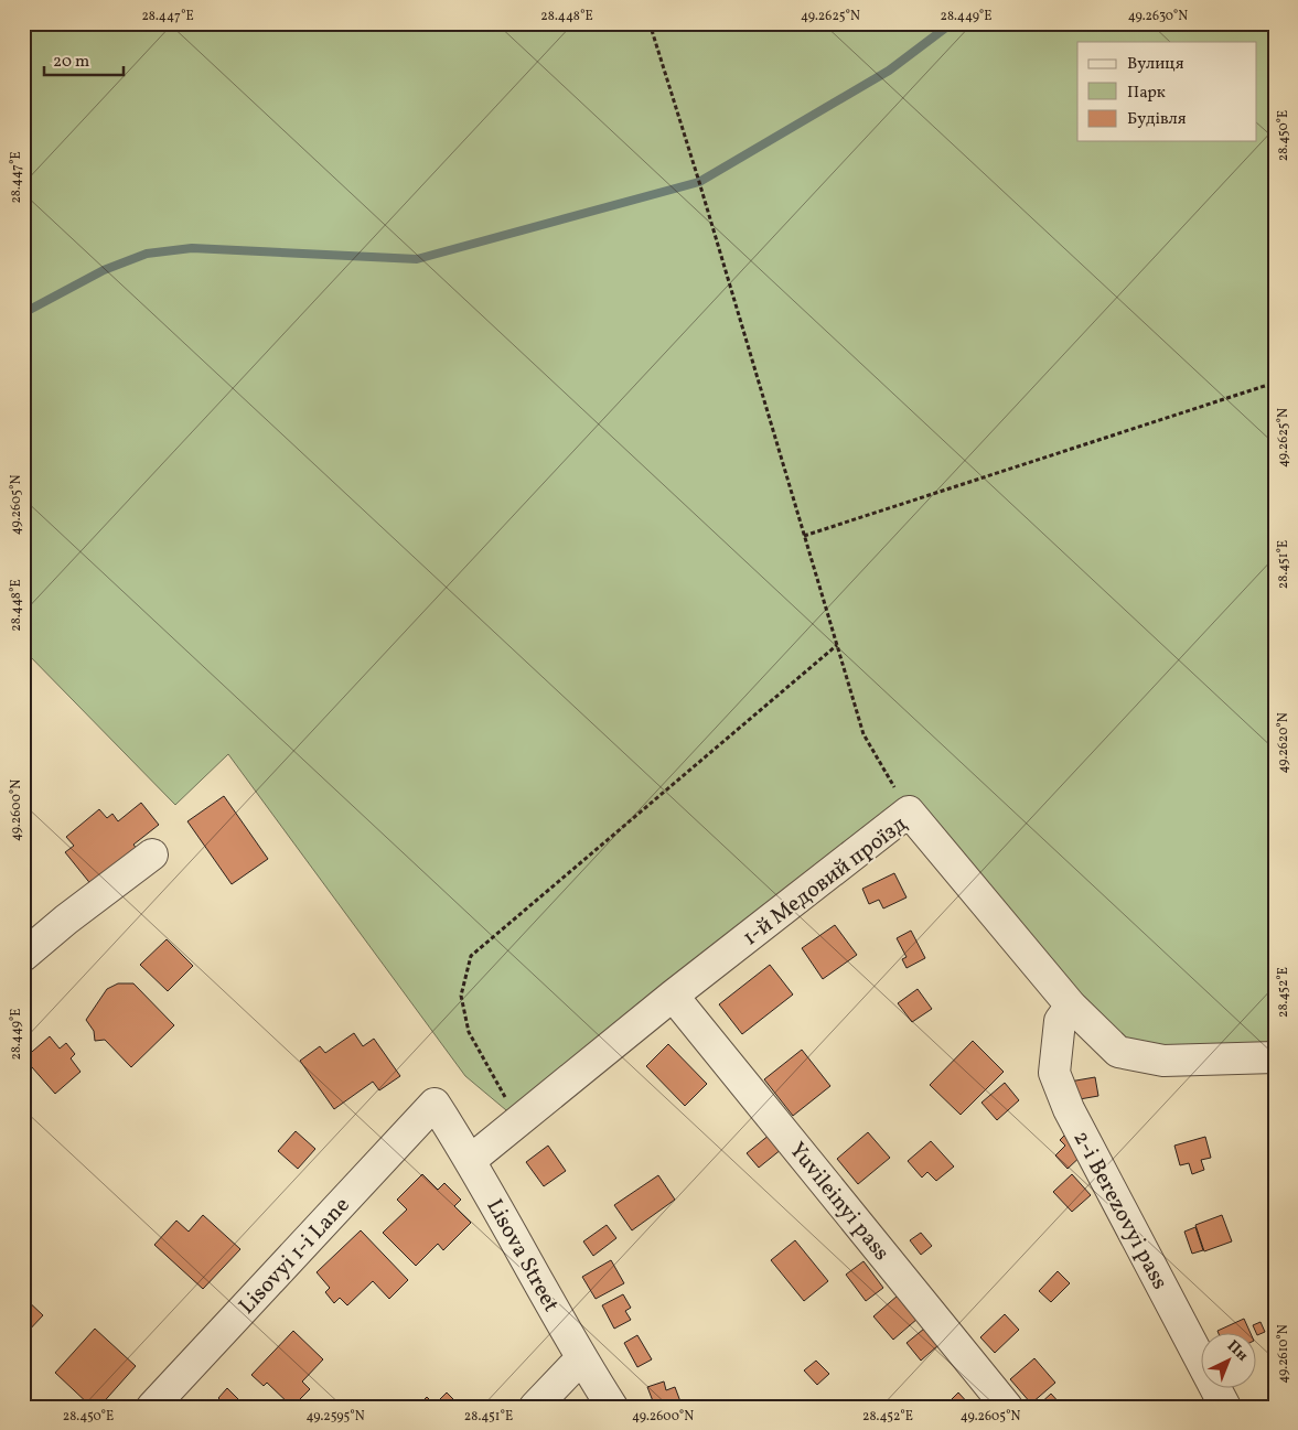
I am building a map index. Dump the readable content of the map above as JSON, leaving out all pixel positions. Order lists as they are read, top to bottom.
{
  "streets": {
    "street": [
      "1-й Медовий проїзд",
      "Yuvileinyi pass",
      "2-i Berezovyi pass",
      "Lisovyi 1-i Lane",
      "Lisova Street"
    ]
  },
  "crossings": [
    ["1-й Медовий проїзд", "Yuvileinyi pass"],
    ["1-й Медовий проїзд", "2-i Berezovyi pass"],
    ["1-й Медовий проїзд", "Lisova Street"],
    ["Lisovyi 1-i Lane", "Lisova Street"]
  ],
  "legend": ["Вулиця", "Парк", "Будівля"],
  "scale_bar": "20 m",
  "north": "top right",
  "coordinates": [
    "28.447°E",
    "28.448°E",
    "49.2625°N",
    "28.449°E",
    "49.2630°N",
    "28.450°E",
    "49.2605°N",
    "28.451°E",
    "49.2620°N",
    "49.2600°N",
    "28.452°E",
    "49.2610°N",
    "49.2595°N"
  ]
}
